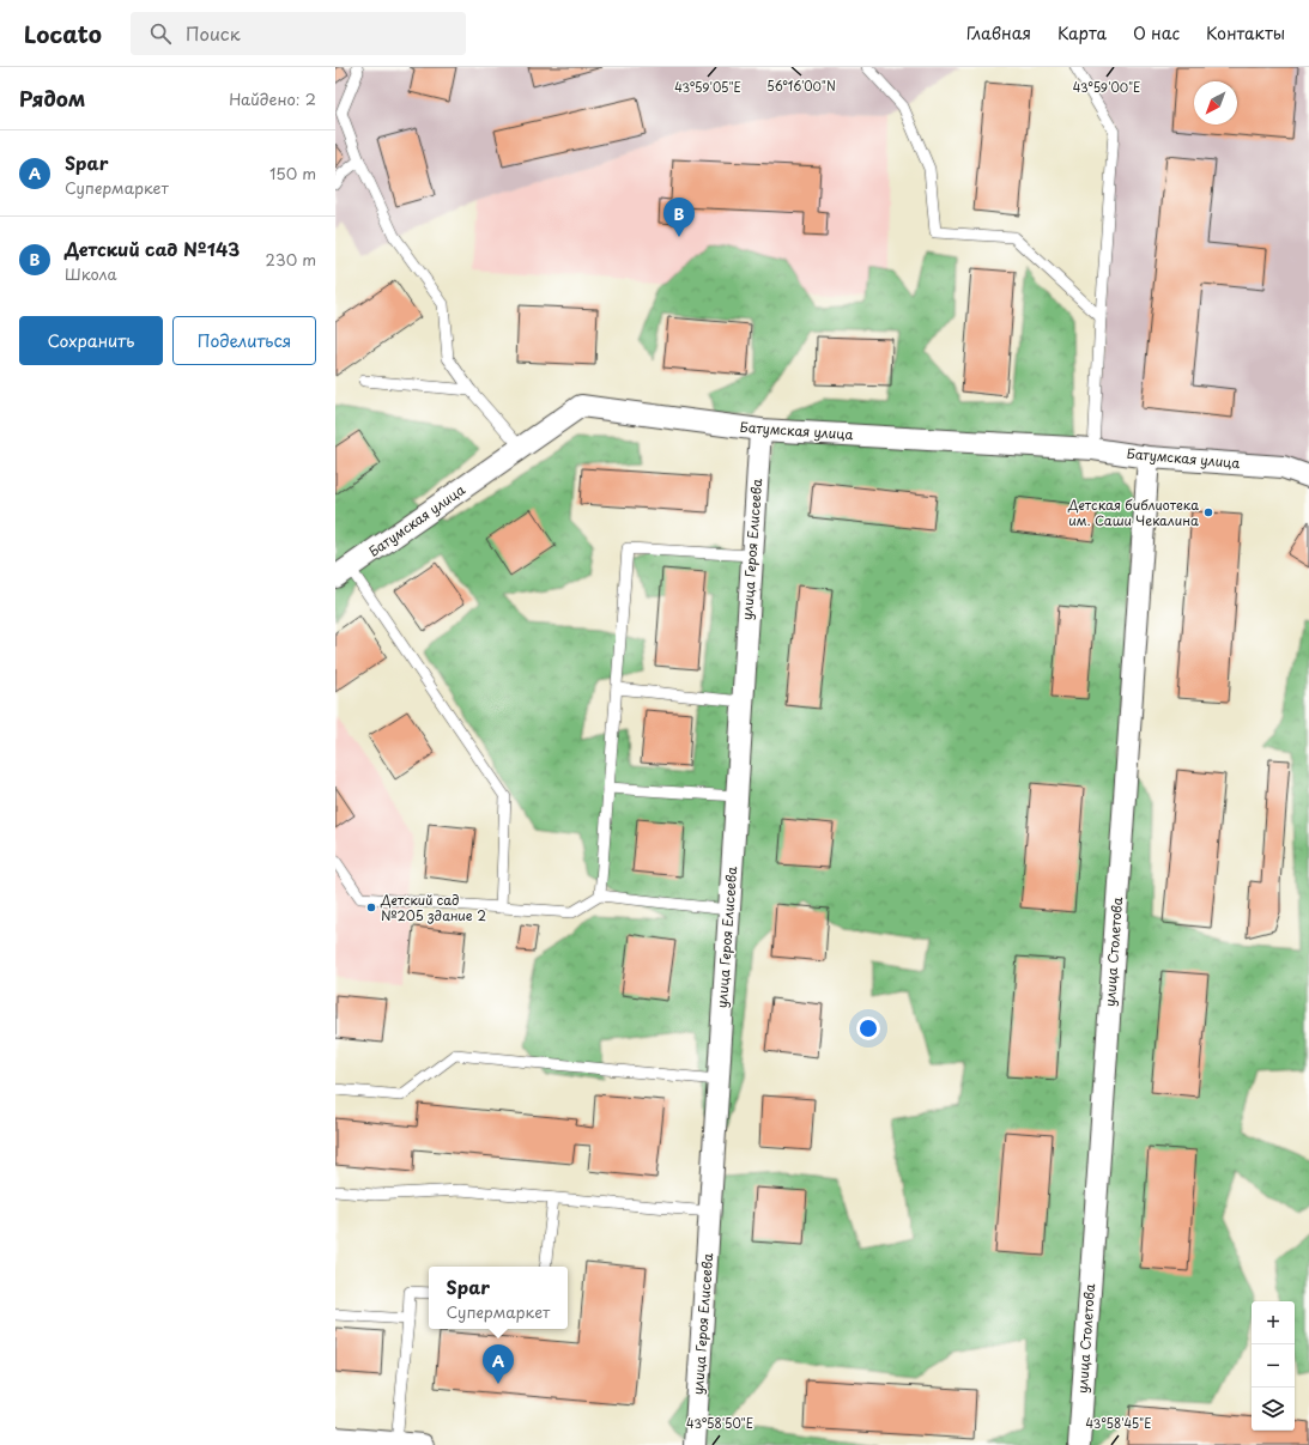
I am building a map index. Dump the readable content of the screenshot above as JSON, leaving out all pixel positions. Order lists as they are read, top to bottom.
{
  "streets": {
    "street": ["Батумская улица", "улица Героя Елисеева", "улица Столетова"]
  },
  "crossings": [
    ["Батумская улица", "улица Героя Елисеева"],
    ["Батумская улица", "улица Столетова"]
  ],
  "places": ["Детская библиотека им. Саши Чекалина", "Детский сад №205 здание 2"],
  "north": "bottom left",
  "page": {
    "header": "Locato",
    "search": "Поиск",
    "nav": [
      "Главная",
      "Карта",
      "О нас",
      "Контакты"
    ],
    "heading": ["Рядом", "Найдено: 2"],
    "list": [
      {
        "mark": "A",
        "name": "Spar",
        "note": "Супермаркет",
        "value": "150 m"
      },
      {
        "mark": "B",
        "name": "Детский сад №143",
        "note": "Школа",
        "value": "230 m"
      }
    ],
    "pins": ["B", "A"],
    "buttons": ["Сохранить", "Поделиться"],
    "popup": ["Spar", "Супермаркет"],
    "map_buttons": ["+", "−"]
  },
  "coordinates": [
    "56°16'00\"N",
    "43°59'05\"E",
    "43°59'00\"E",
    "43°58'50\"E",
    "43°58'45\"E"
  ]
}
